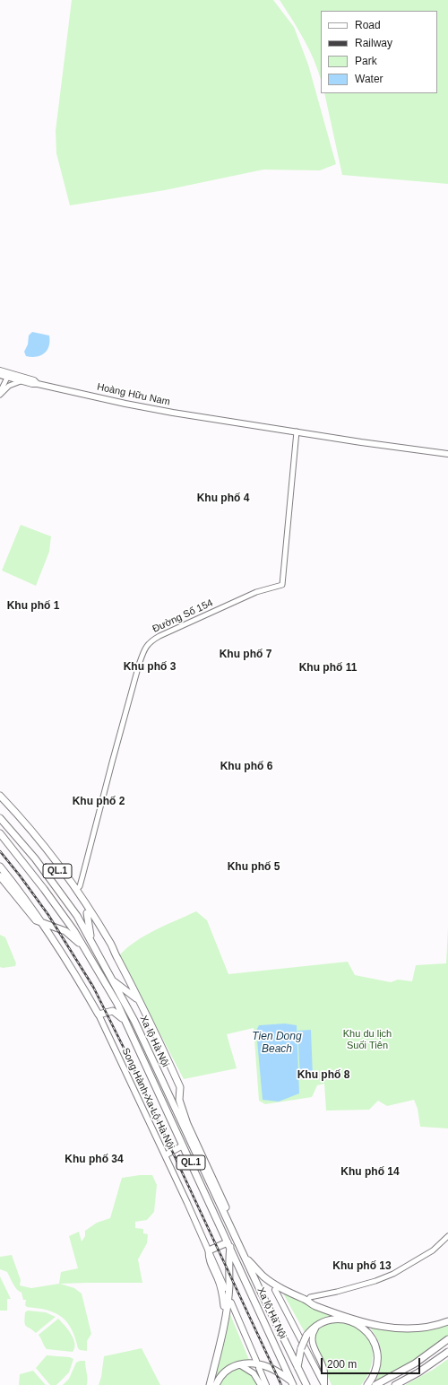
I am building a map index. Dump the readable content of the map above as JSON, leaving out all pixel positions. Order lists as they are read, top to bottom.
{
  "streets": {
    "highway": ["QL.1", "Xa lộ Hà Nội"],
    "main road": ["Hoàng Hữu Nam", "Song Hành Xa Lộ Hà Nội"],
    "street": ["Đường Số 154"]
  },
  "crossings": [
    ["Hoàng Hữu Nam", "Đường Số 154"],
    ["Đường Số 154", "Xa lộ Hà Nội"],
    ["QL.1", "Xa lộ Hà Nội"],
    ["Xa lộ Hà Nội", "Song Hành Xa Lộ Hà Nội"]
  ],
  "districts": [
    "Khu phố 4",
    "Khu phố 1",
    "Khu phố 7",
    "Khu phố 3",
    "Khu phố 11",
    "Khu phố 6",
    "Khu phố 2",
    "Khu phố 5",
    "Khu phố 8",
    "Khu phố 34",
    "Khu phố 14",
    "Khu phố 13"
  ],
  "water": ["Tien Dong Beach"],
  "parks": ["Khu du lịch Suối Tiên"],
  "legend": [
    "Road",
    "Railway",
    "Park",
    "Water"
  ],
  "scale_bar": "200 m"
}
